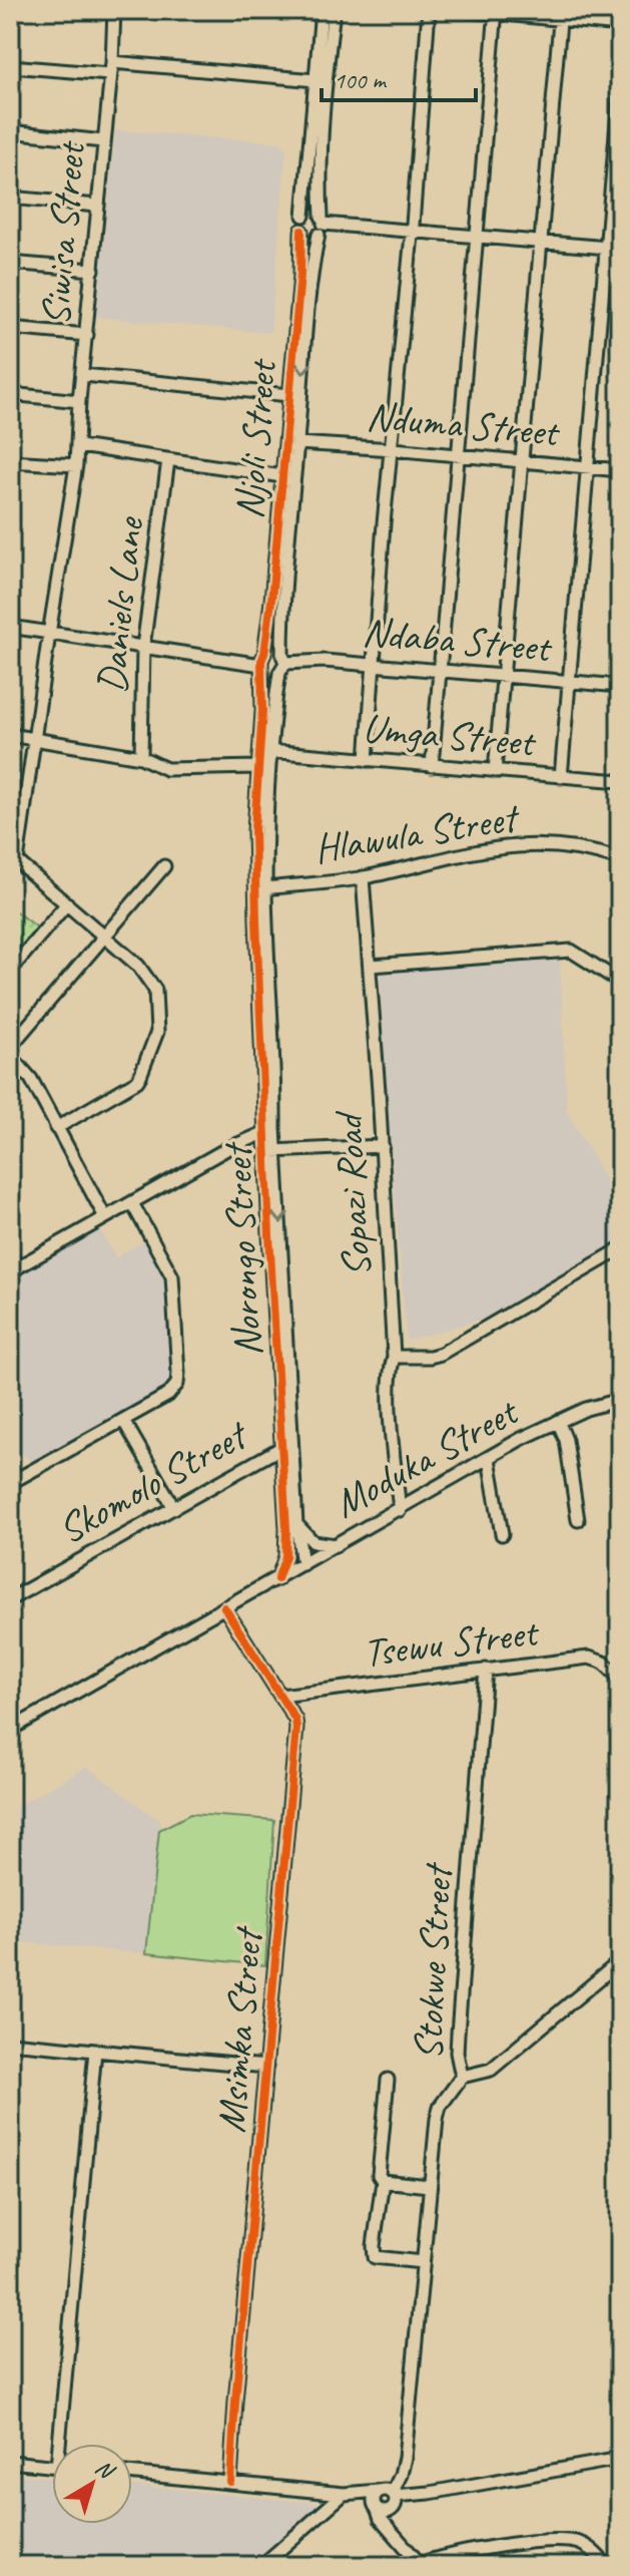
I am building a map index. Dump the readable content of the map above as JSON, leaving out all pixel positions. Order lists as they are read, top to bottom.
{
  "streets": {
    "street": [
      "Siwisa Street",
      "Nduma Street",
      "Njoli Street",
      "Daniels Lane",
      "Ndaba Street",
      "Umga Street",
      "Hlawula Street",
      "Sopazi Road",
      "Norongo Street",
      "Moduka Street",
      "Skomolo Street",
      "Tsewu Street",
      "Stokwe Street",
      "Msimka Street"
    ]
  },
  "crossings": [
    ["Nduma Street", "Njoli Street"],
    ["Njoli Street", "Ndaba Street"],
    ["Njoli Street", "Norongo Street"],
    ["Hlawula Street", "Sopazi Road"],
    ["Sopazi Road", "Moduka Street"],
    ["Norongo Street", "Moduka Street"],
    ["Norongo Street", "Skomolo Street"],
    ["Moduka Street", "Msimka Street"],
    ["Tsewu Street", "Stokwe Street"],
    ["Tsewu Street", "Msimka Street"]
  ],
  "scale_bar": "100 m",
  "north": "top right"
}
